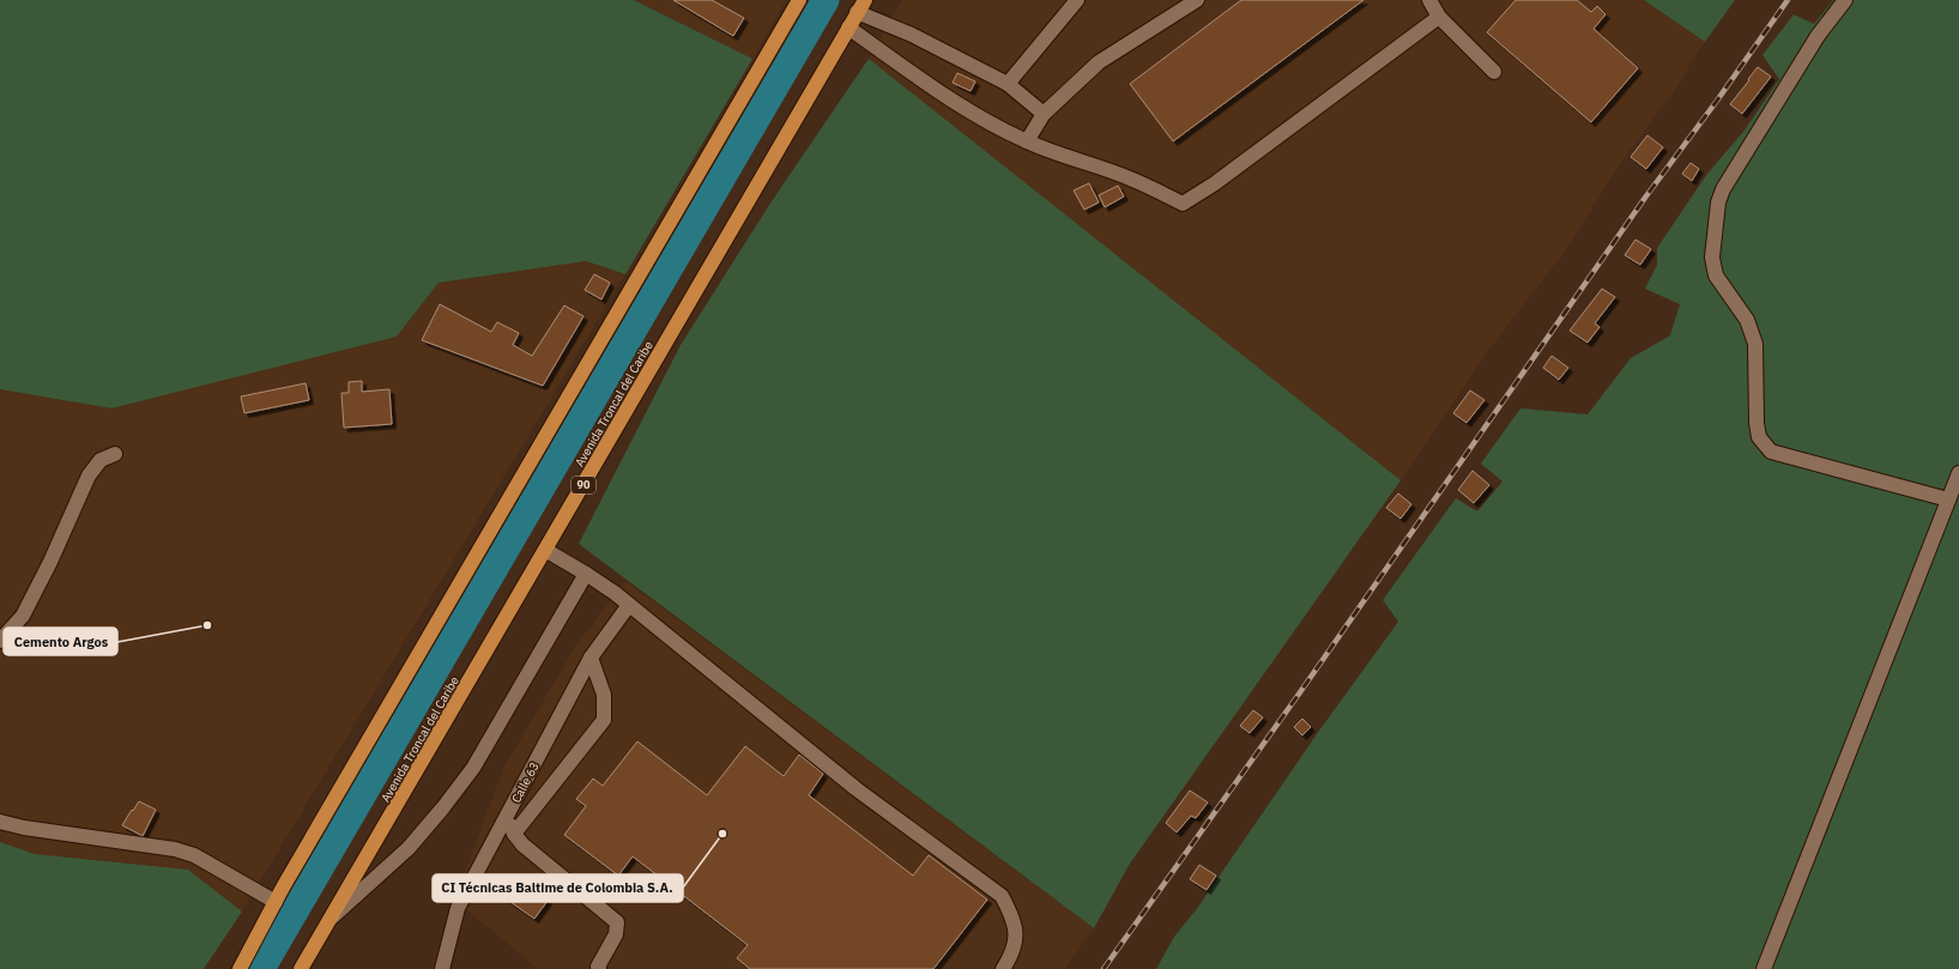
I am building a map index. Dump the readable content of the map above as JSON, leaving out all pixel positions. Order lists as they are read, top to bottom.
{
  "streets": {
    "highway": ["Avenida Troncal del Caribe", "90"],
    "street": ["Calle 63"]
  },
  "places": ["Cemento Argos", "CI Técnicas Baltime de Colombia S.A."]
}
